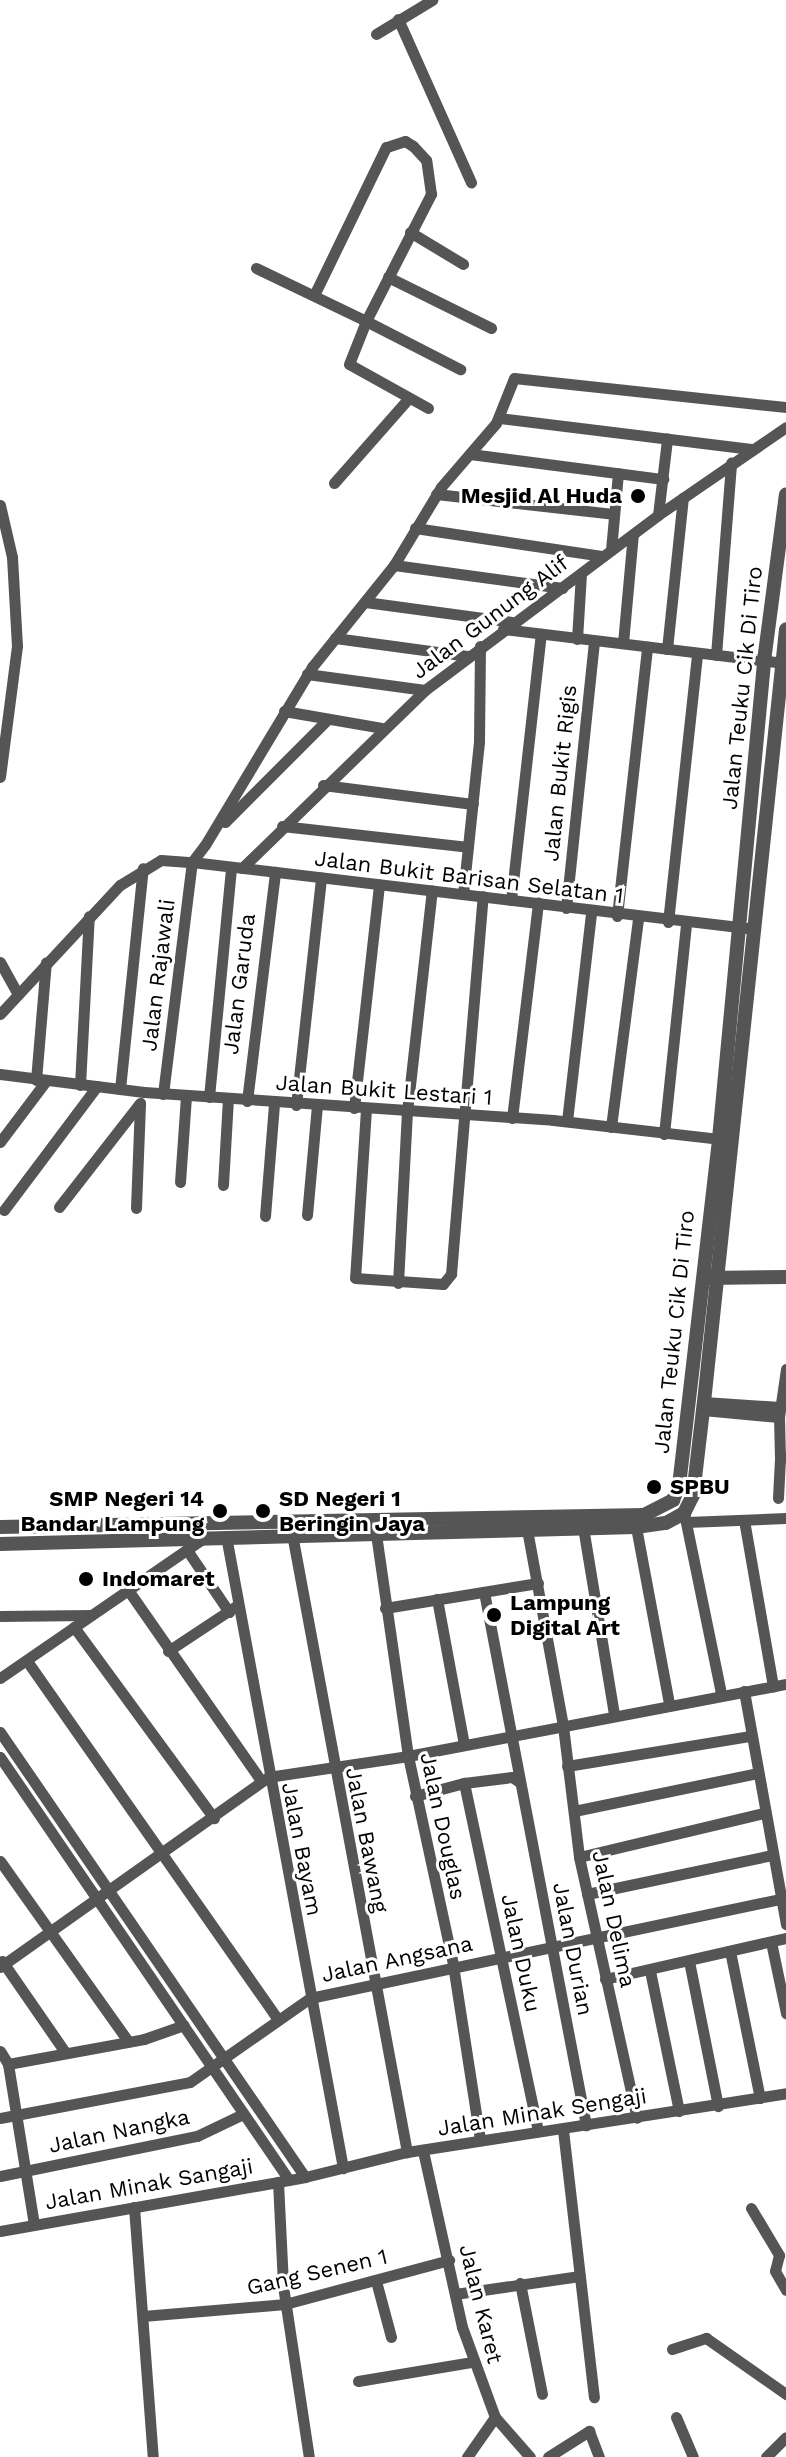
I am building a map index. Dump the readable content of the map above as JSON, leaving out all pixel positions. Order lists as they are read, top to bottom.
{
  "streets": {
    "street": [
      "Jalan Gunung Alif",
      "Jalan Teuku Cik Di Tiro",
      "Jalan Bukit Rigis",
      "Jalan Bukit Barisan Selatan 1",
      "Jalan Rajawali",
      "Jalan Garuda",
      "Jalan Bukit Lestari 1",
      "Jalan Douglas",
      "Jalan Bawang",
      "Jalan Bayam",
      "Jalan Delima",
      "Jalan Durian",
      "Jalan Duku",
      "Jalan Angsana",
      "Jalan Minak Sengaji",
      "Jalan Nangka",
      "Jalan Minak Sangaji",
      "Gang Senen 1",
      "Jalan Karet"
    ]
  },
  "crossings": [
    ["Jalan Gunung Alif", "Jalan Bukit Barisan Selatan 1"],
    ["Jalan Teuku Cik Di Tiro", "Jalan Bukit Barisan Selatan 1"],
    ["Jalan Teuku Cik Di Tiro", "Jalan Bukit Lestari 1"],
    ["Jalan Teuku Cik Di Tiro", "Jalan Douglas"],
    ["Jalan Teuku Cik Di Tiro", "Jalan Bawang"],
    ["Jalan Teuku Cik Di Tiro", "Jalan Bayam"],
    ["Jalan Teuku Cik Di Tiro", "Jalan Delima"],
    ["Jalan Bukit Rigis", "Jalan Bukit Barisan Selatan 1"],
    ["Jalan Bukit Barisan Selatan 1", "Jalan Rajawali"],
    ["Jalan Bukit Barisan Selatan 1", "Jalan Garuda"],
    ["Jalan Rajawali", "Jalan Bukit Lestari 1"],
    ["Jalan Garuda", "Jalan Bukit Lestari 1"],
    ["Jalan Douglas", "Jalan Angsana"],
    ["Jalan Douglas", "Jalan Minak Sengaji"],
    ["Jalan Bawang", "Jalan Angsana"],
    ["Jalan Bawang", "Jalan Minak Sengaji"],
    ["Jalan Bayam", "Jalan Angsana"],
    ["Jalan Bayam", "Jalan Minak Sengaji"],
    ["Jalan Delima", "Jalan Angsana"],
    ["Jalan Delima", "Jalan Minak Sengaji"],
    ["Jalan Durian", "Jalan Angsana"],
    ["Jalan Durian", "Jalan Minak Sengaji"],
    ["Jalan Duku", "Jalan Angsana"],
    ["Jalan Duku", "Jalan Minak Sengaji"],
    ["Jalan Minak Sengaji", "Jalan Minak Sangaji"],
    ["Jalan Minak Sengaji", "Jalan Karet"],
    ["Gang Senen 1", "Jalan Karet"]
  ],
  "places": [
    "Mesjid Al Huda",
    "SPBU",
    "SMP Negeri 14 Bandar Lampung",
    "SD Negeri 1 Beringin Jaya",
    "Indomaret",
    "Lampung Digital Art"
  ]
}
